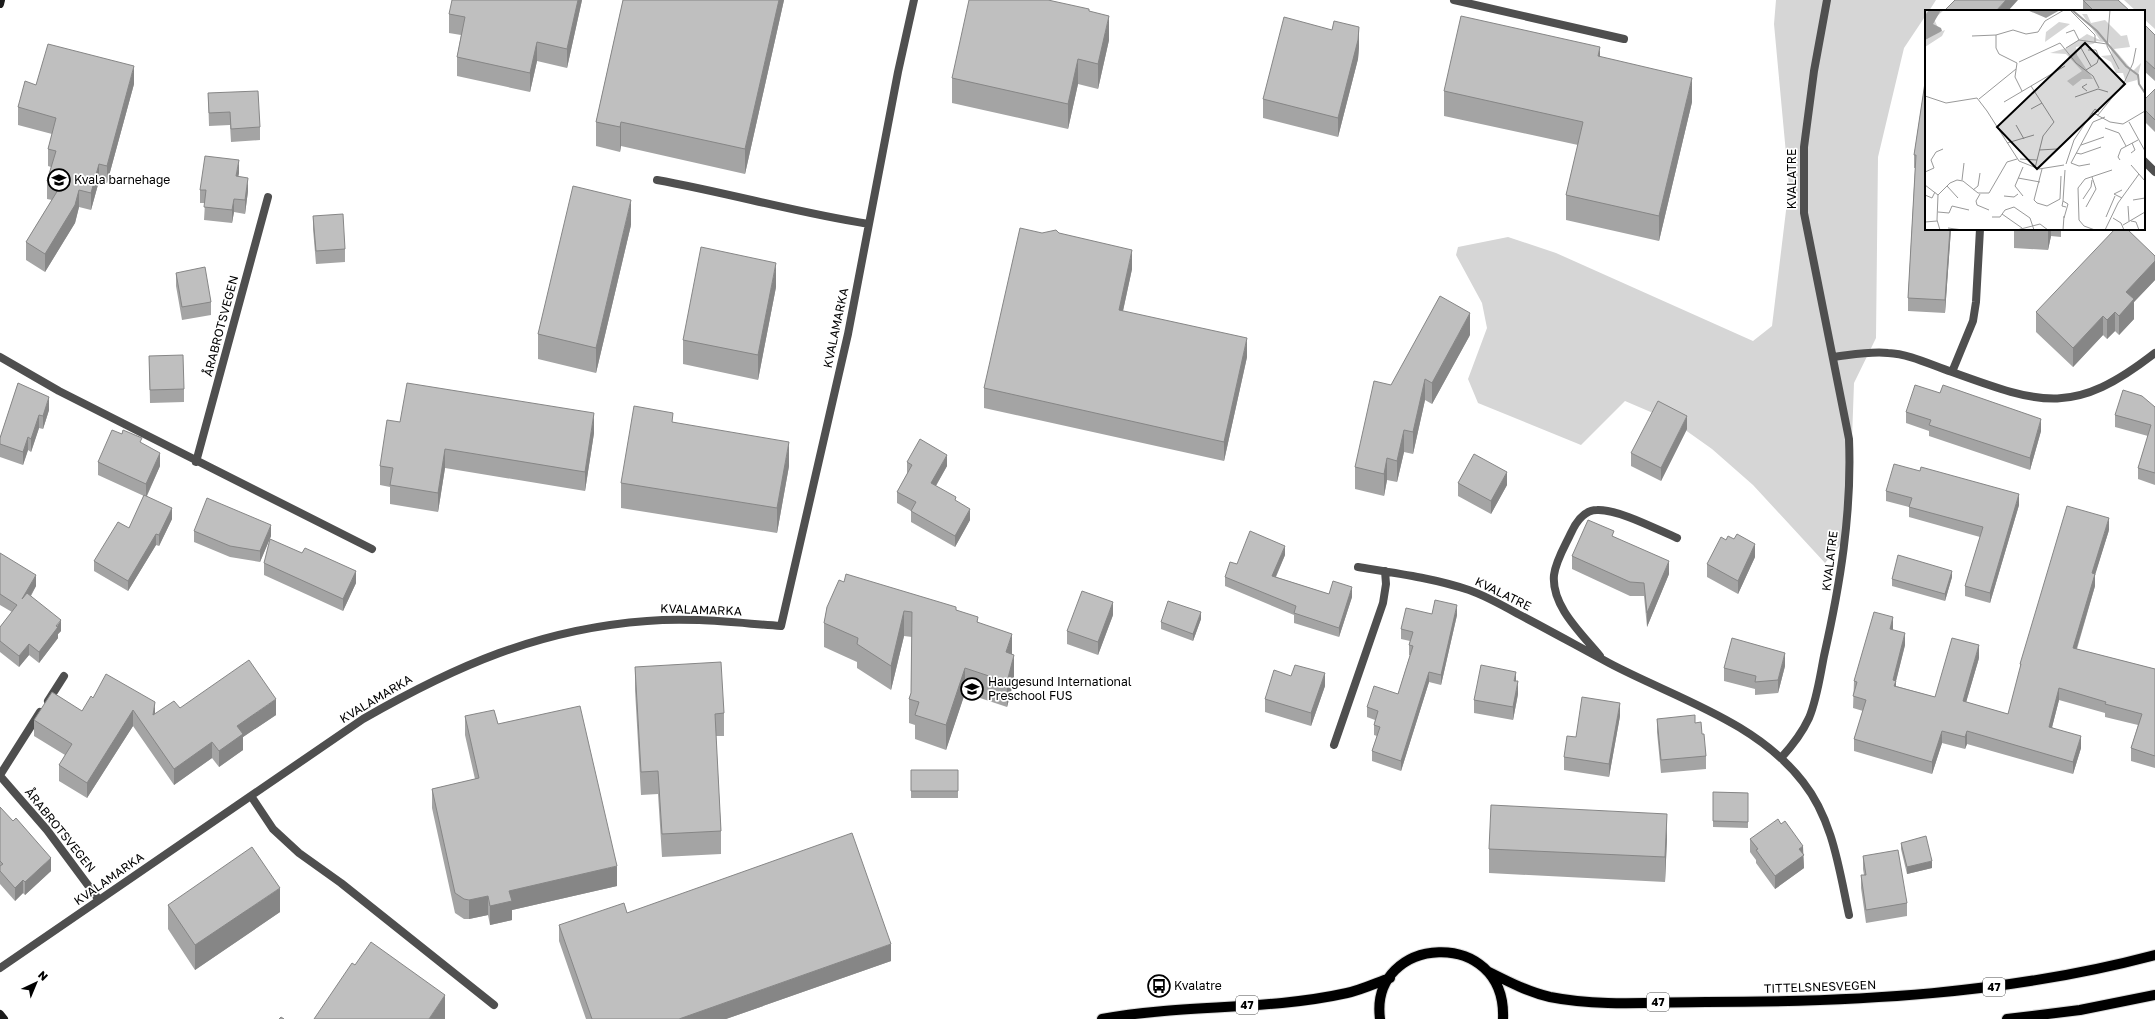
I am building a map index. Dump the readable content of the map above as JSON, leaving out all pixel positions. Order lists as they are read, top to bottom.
{
  "streets": {
    "main road": ["TITTELSNESVEGEN", "47"],
    "street": ["KVALATRE", "ÅRABROTSVEGEN", "KVALAMARKA"]
  },
  "crossings": [
    ["ÅRABROTSVEGEN", "KVALAMARKA"],
    ["TITTELSNESVEGEN", "47"]
  ],
  "places": {
    "school or university": ["Kvala barnehage", "Haugesund International Preschool FUS"],
    "bus stop": ["Kvalatre"]
  },
  "north": "top right"
}
